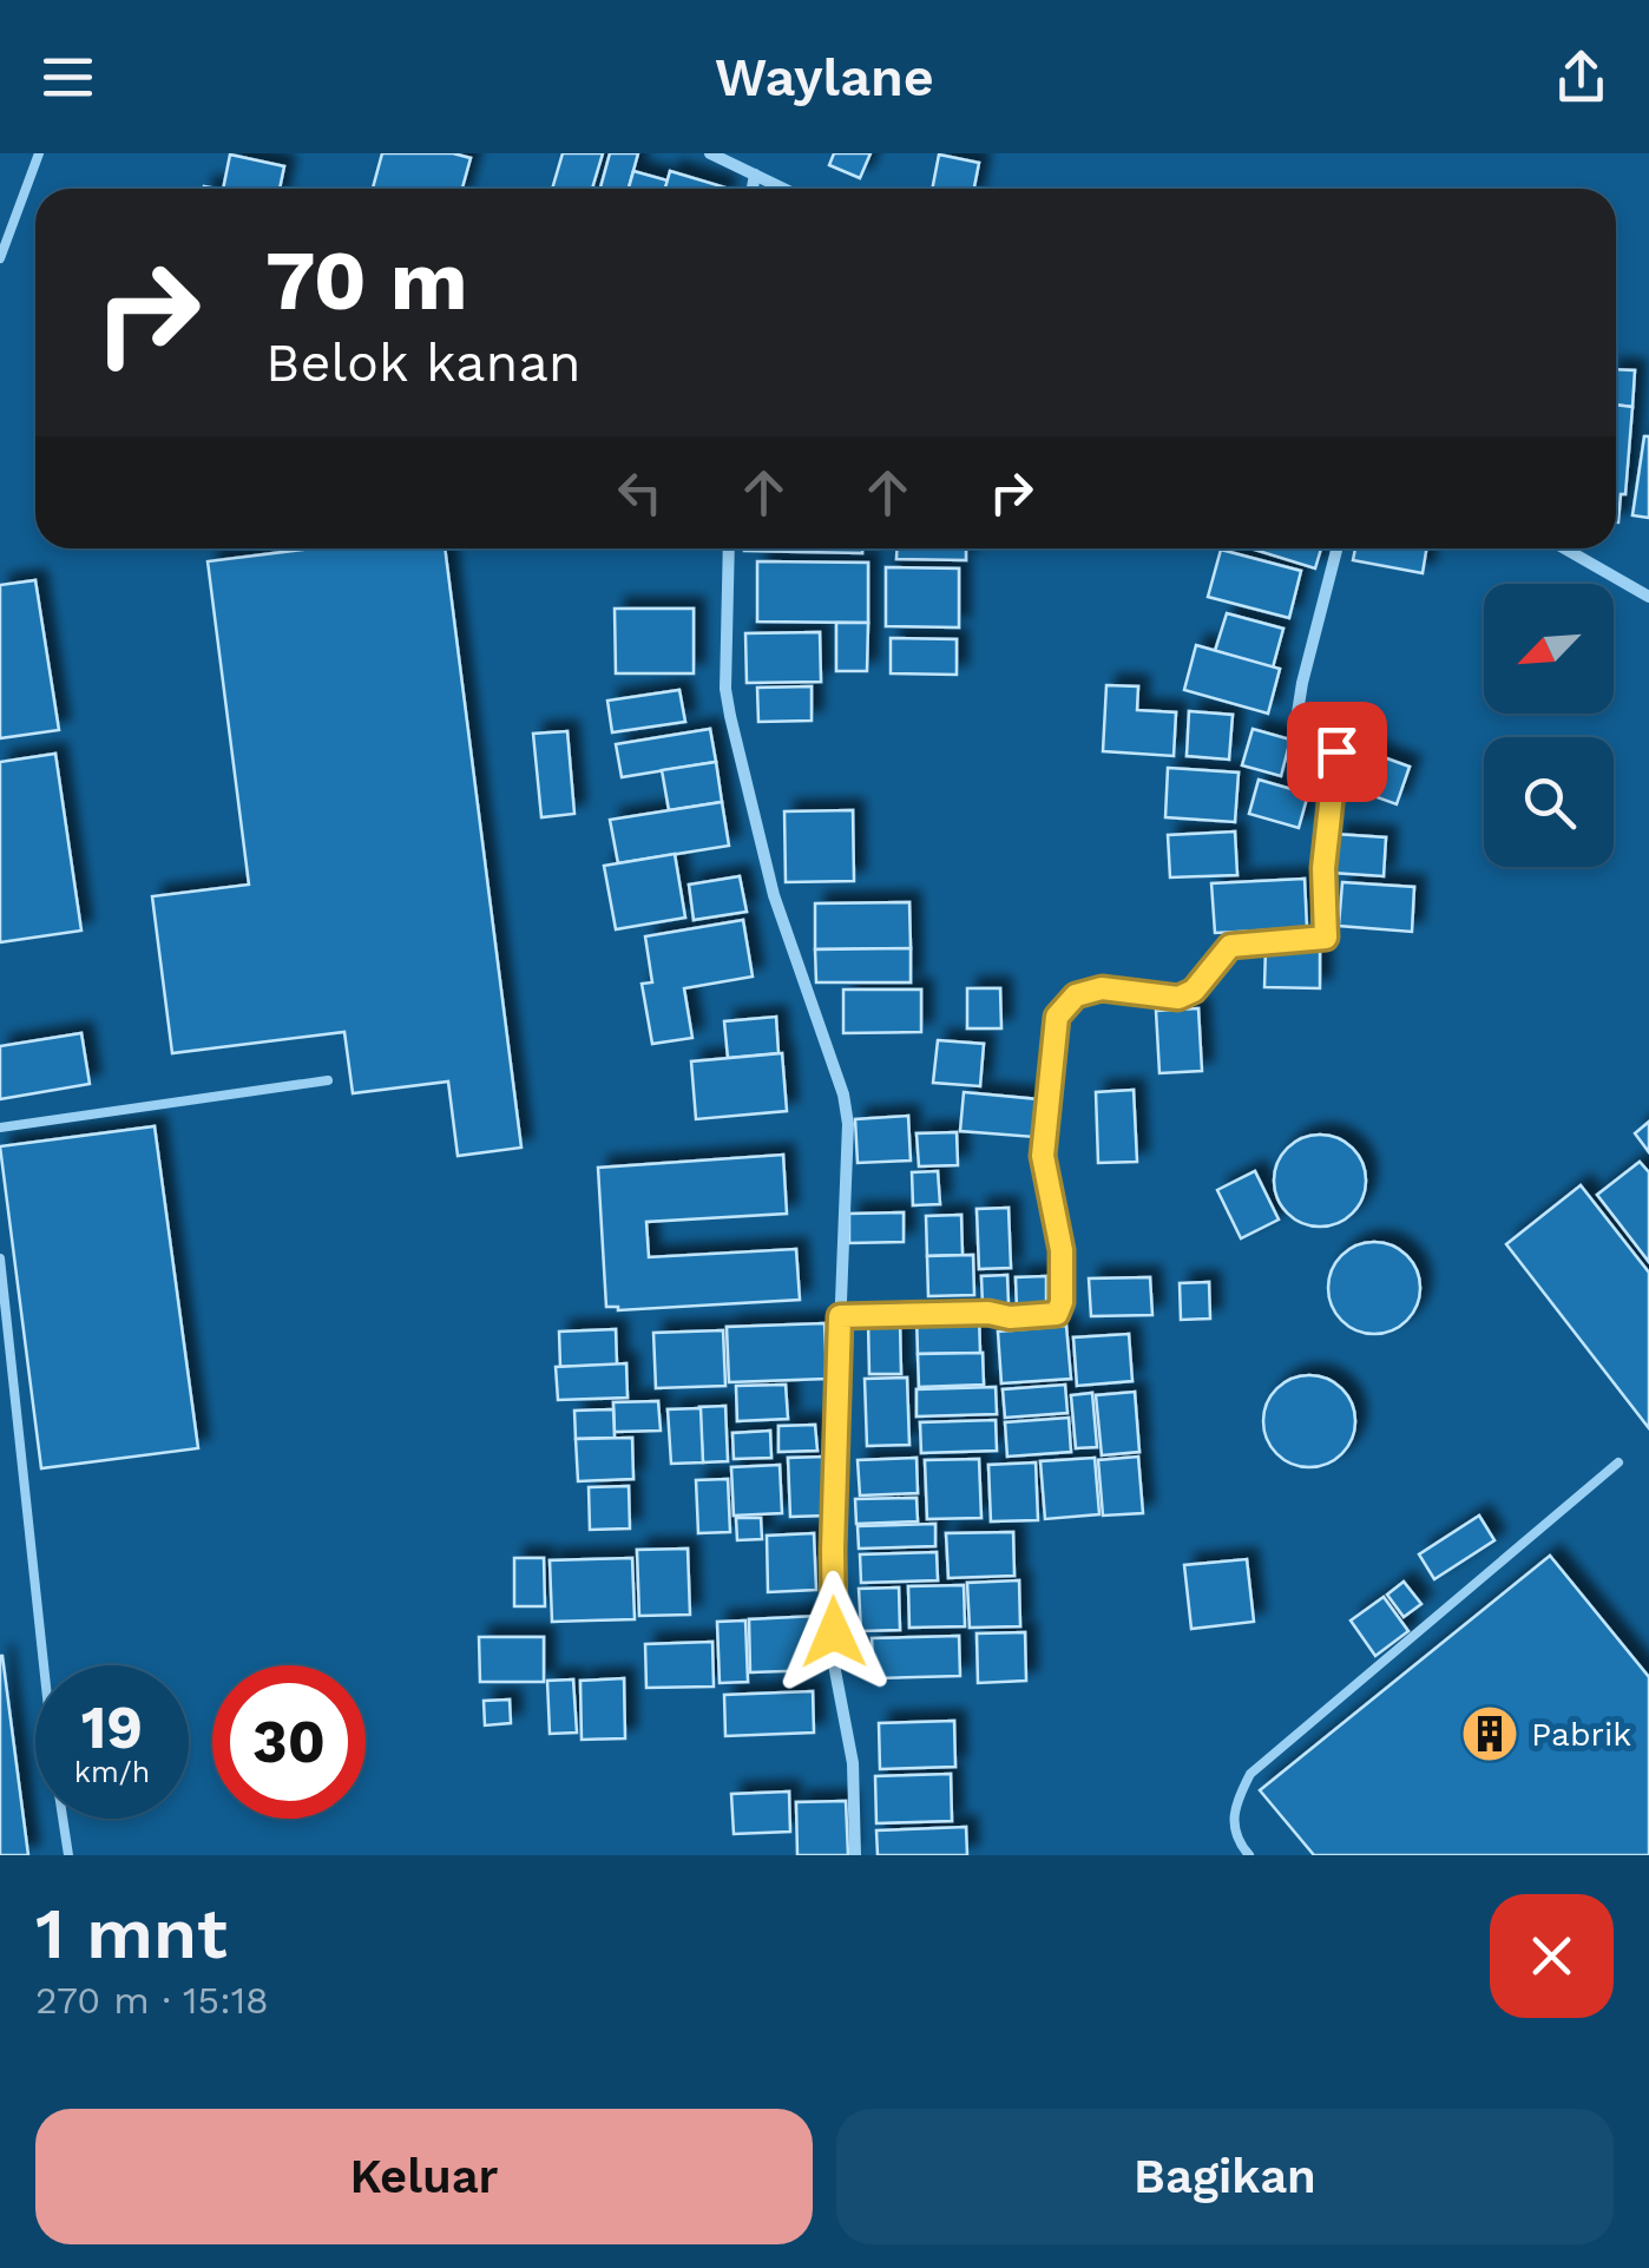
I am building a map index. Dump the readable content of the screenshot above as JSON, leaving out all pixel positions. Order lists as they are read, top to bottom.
{
  "places": {
    "building": ["Pabrik"]
  },
  "north": "bottom left",
  "page": {
    "header": "Waylane",
    "turn": ["70 m", "Belok kanan"],
    "speed": "19 km/h",
    "limit": "30",
    "heading": ["1 mnt", "270 m · 15:18"],
    "buttons": ["Keluar", "Bagikan"]
  }
}
